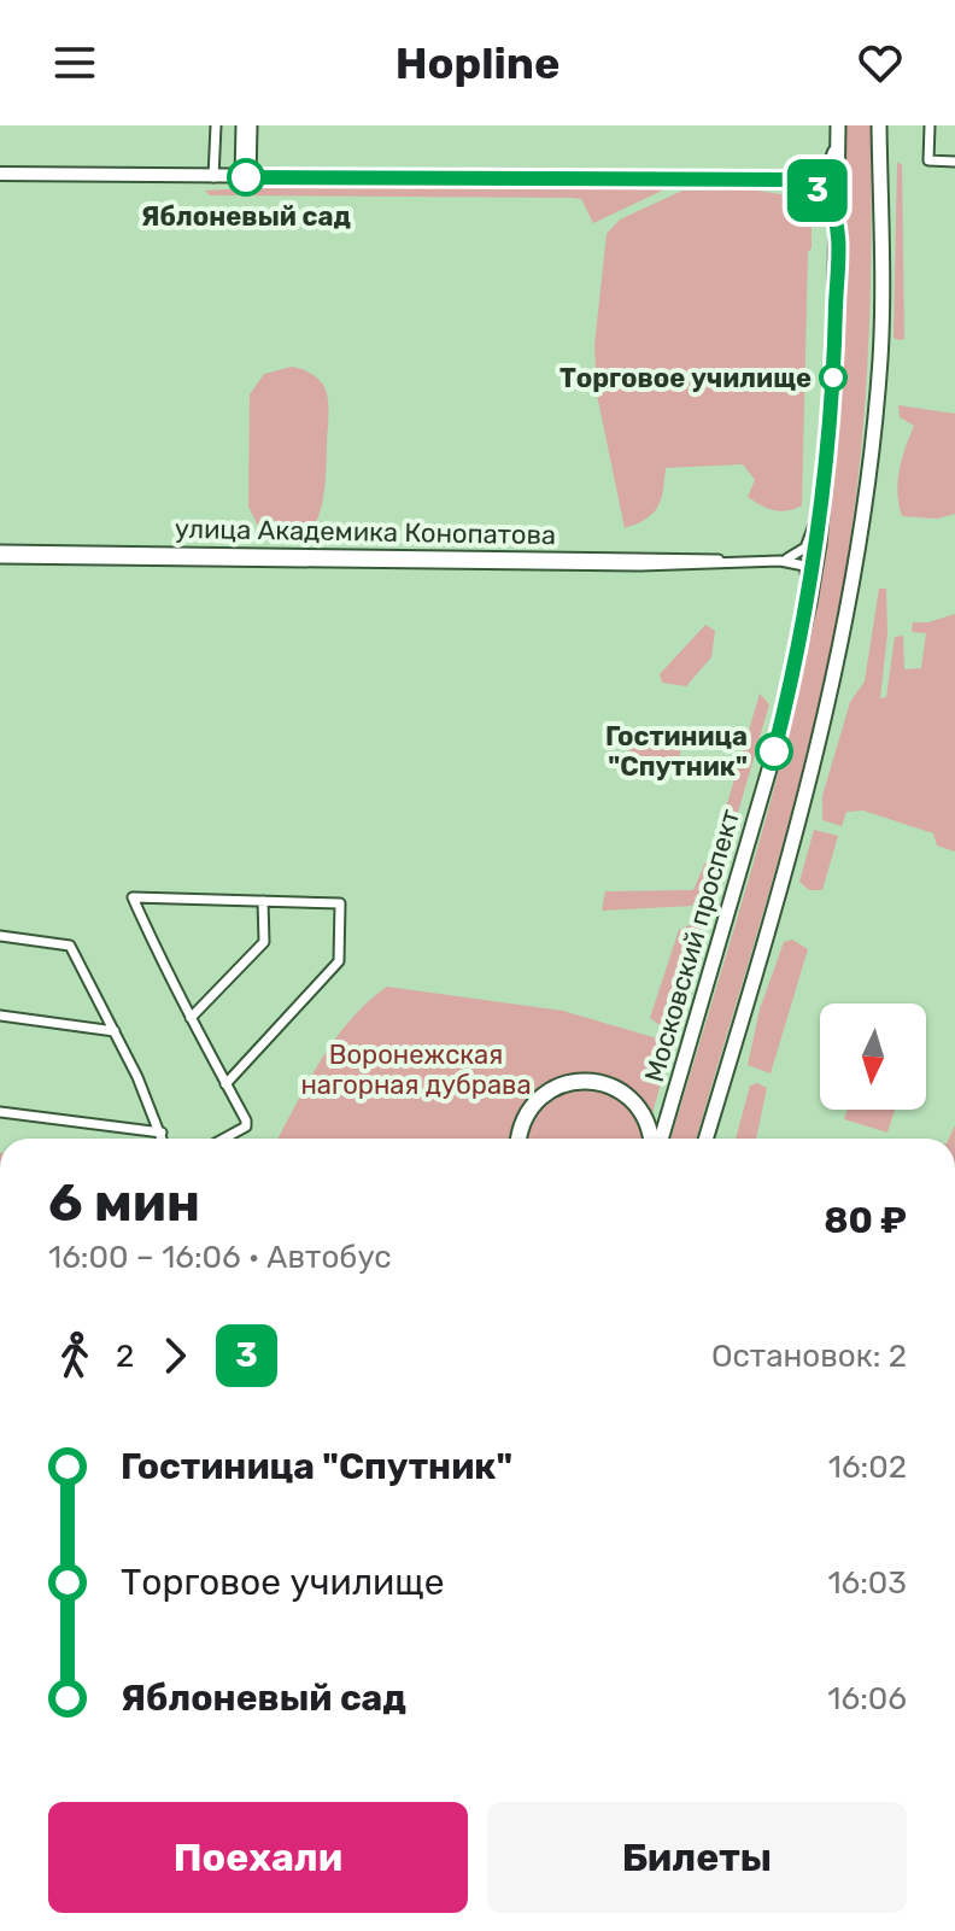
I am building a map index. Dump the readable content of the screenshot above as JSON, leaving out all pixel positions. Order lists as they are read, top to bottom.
{
  "streets": {
    "main road": ["Московский проспект"],
    "street": ["улица Академика Конопатова"]
  },
  "parks": ["Воронежская нагорная дубрава"],
  "places": ["Яблоневый сад", "Торговое училище", "Гостиница \"Спутник\""],
  "lines": ["bus line 3"],
  "north": "bottom",
  "page": {
    "header": "Hopline",
    "on_map": "3",
    "heading": ["6 мин", "16:00 – 16:06 · Автобус", "80 ₽"],
    "legs": ["2", "3", "Остановок: 2"],
    "list": [
      {
        "name": "Гостиница \"Спутник\"",
        "value": "16:02"
      },
      {
        "name": "Торговое училище",
        "value": "16:03"
      },
      {
        "name": "Яблоневый сад",
        "value": "16:06"
      }
    ],
    "buttons": ["Поехали", "Билеты"]
  }
}
